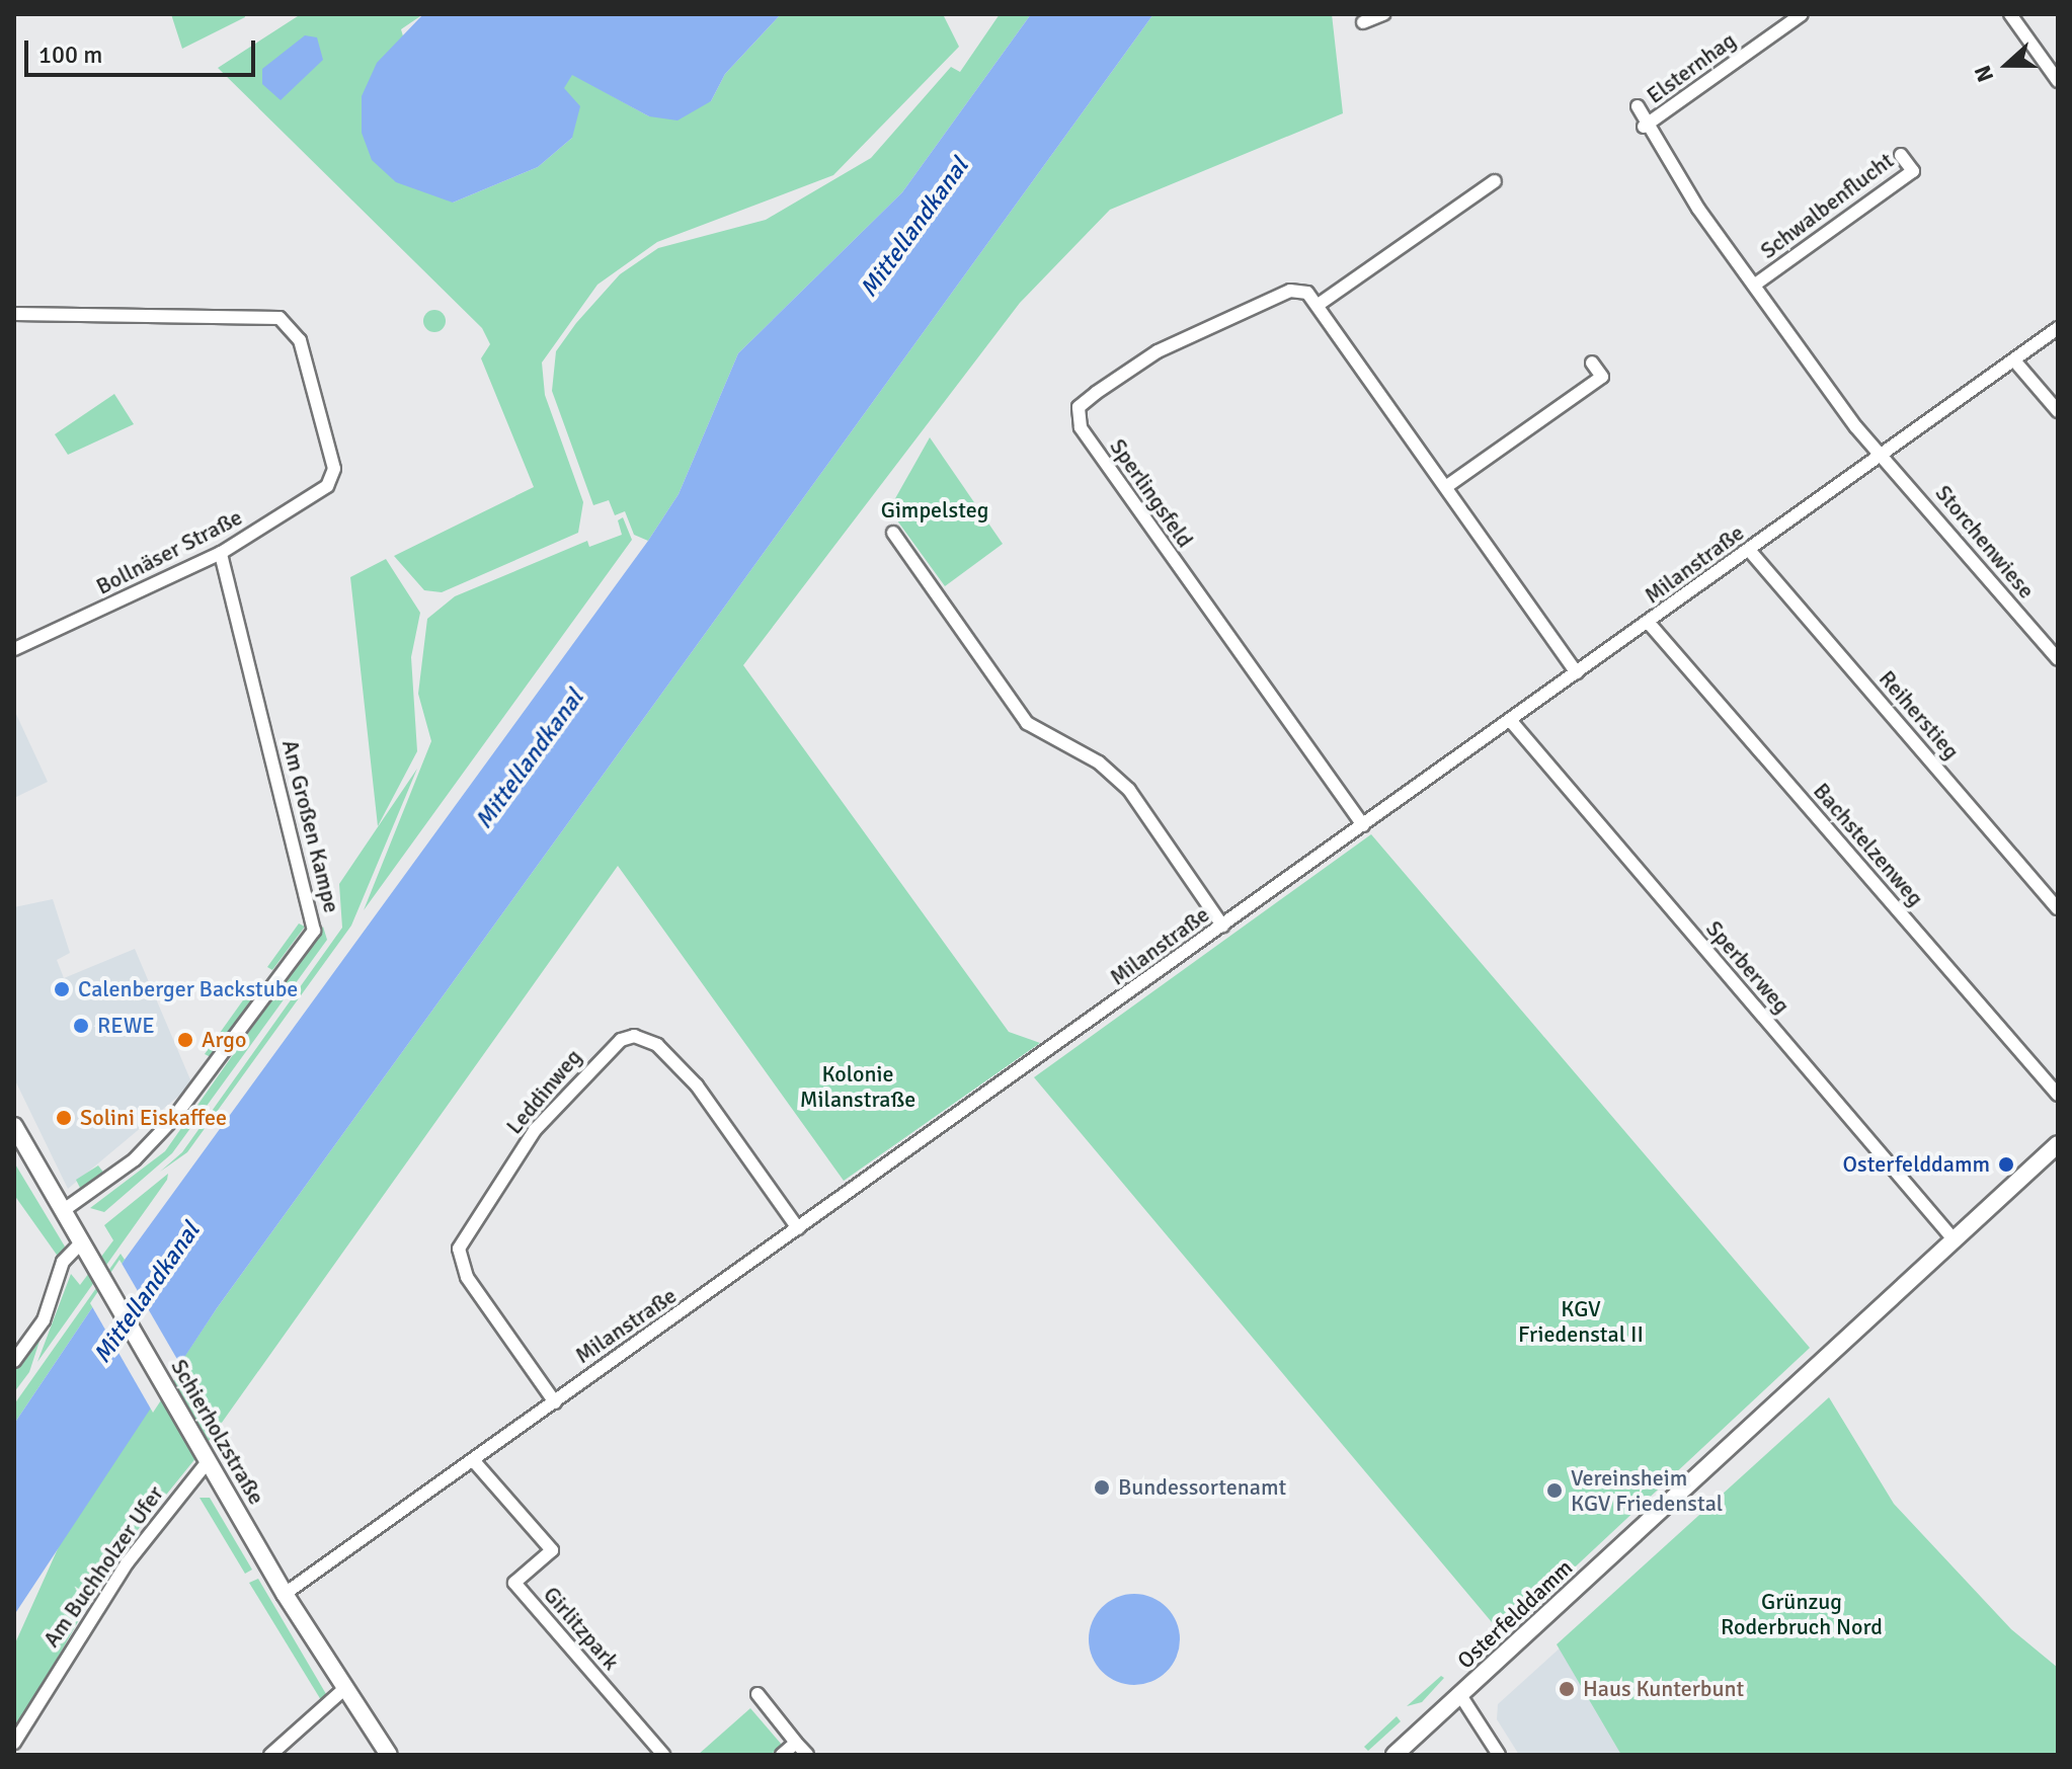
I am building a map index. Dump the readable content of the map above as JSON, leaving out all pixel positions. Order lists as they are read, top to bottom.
{
  "streets": {
    "street": [
      "Elsternhag",
      "Schwalbenflucht",
      "Sperlingsfeld",
      "Storchenwiese",
      "Bollnäser Straße",
      "Milanstraße",
      "Reiherstieg",
      "Am Großen Kampe",
      "Bachstelzenweg",
      "Sperberweg",
      "Leddinweg",
      "Schierholzstraße",
      "Am Buchholzer Ufer",
      "Osterfelddamm",
      "Girlitzpark"
    ]
  },
  "crossings": [
    ["Elsternhag", "Schwalbenflucht"],
    ["Schwalbenflucht", "Storchenwiese"],
    ["Schwalbenflucht", "Milanstraße"],
    ["Sperlingsfeld", "Milanstraße"],
    ["Storchenwiese", "Milanstraße"],
    ["Bollnäser Straße", "Am Großen Kampe"],
    ["Milanstraße", "Reiherstieg"],
    ["Milanstraße", "Bachstelzenweg"],
    ["Milanstraße", "Sperberweg"],
    ["Milanstraße", "Leddinweg"],
    ["Milanstraße", "Schierholzstraße"],
    ["Milanstraße", "Girlitzpark"],
    ["Am Großen Kampe", "Schierholzstraße"],
    ["Sperberweg", "Osterfelddamm"],
    ["Schierholzstraße", "Am Buchholzer Ufer"]
  ],
  "water": ["Mittellandkanal"],
  "parks": [
    "Gimpelsteg",
    "Kolonie Milanstraße",
    "KGV Friedenstal II",
    "Grünzug Roderbruch Nord"
  ],
  "places": [
    "Calenberger Backstube",
    "REWE",
    "Argo",
    "Solini Eiskaffee",
    "Osterfelddamm",
    "Bundessortenamt",
    "Vereinsheim KGV Friedenstal",
    "Haus Kunterbunt"
  ],
  "scale_bar": "100 m",
  "north": "left"
}
